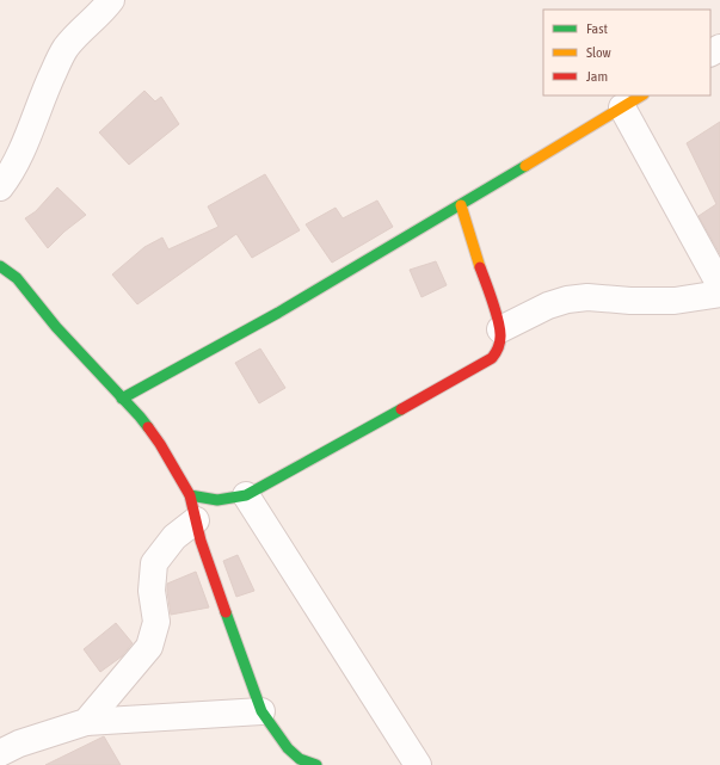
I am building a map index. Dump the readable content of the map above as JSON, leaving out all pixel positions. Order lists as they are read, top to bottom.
{
  "legend": ["Fast", "Slow", "Jam"]
}
